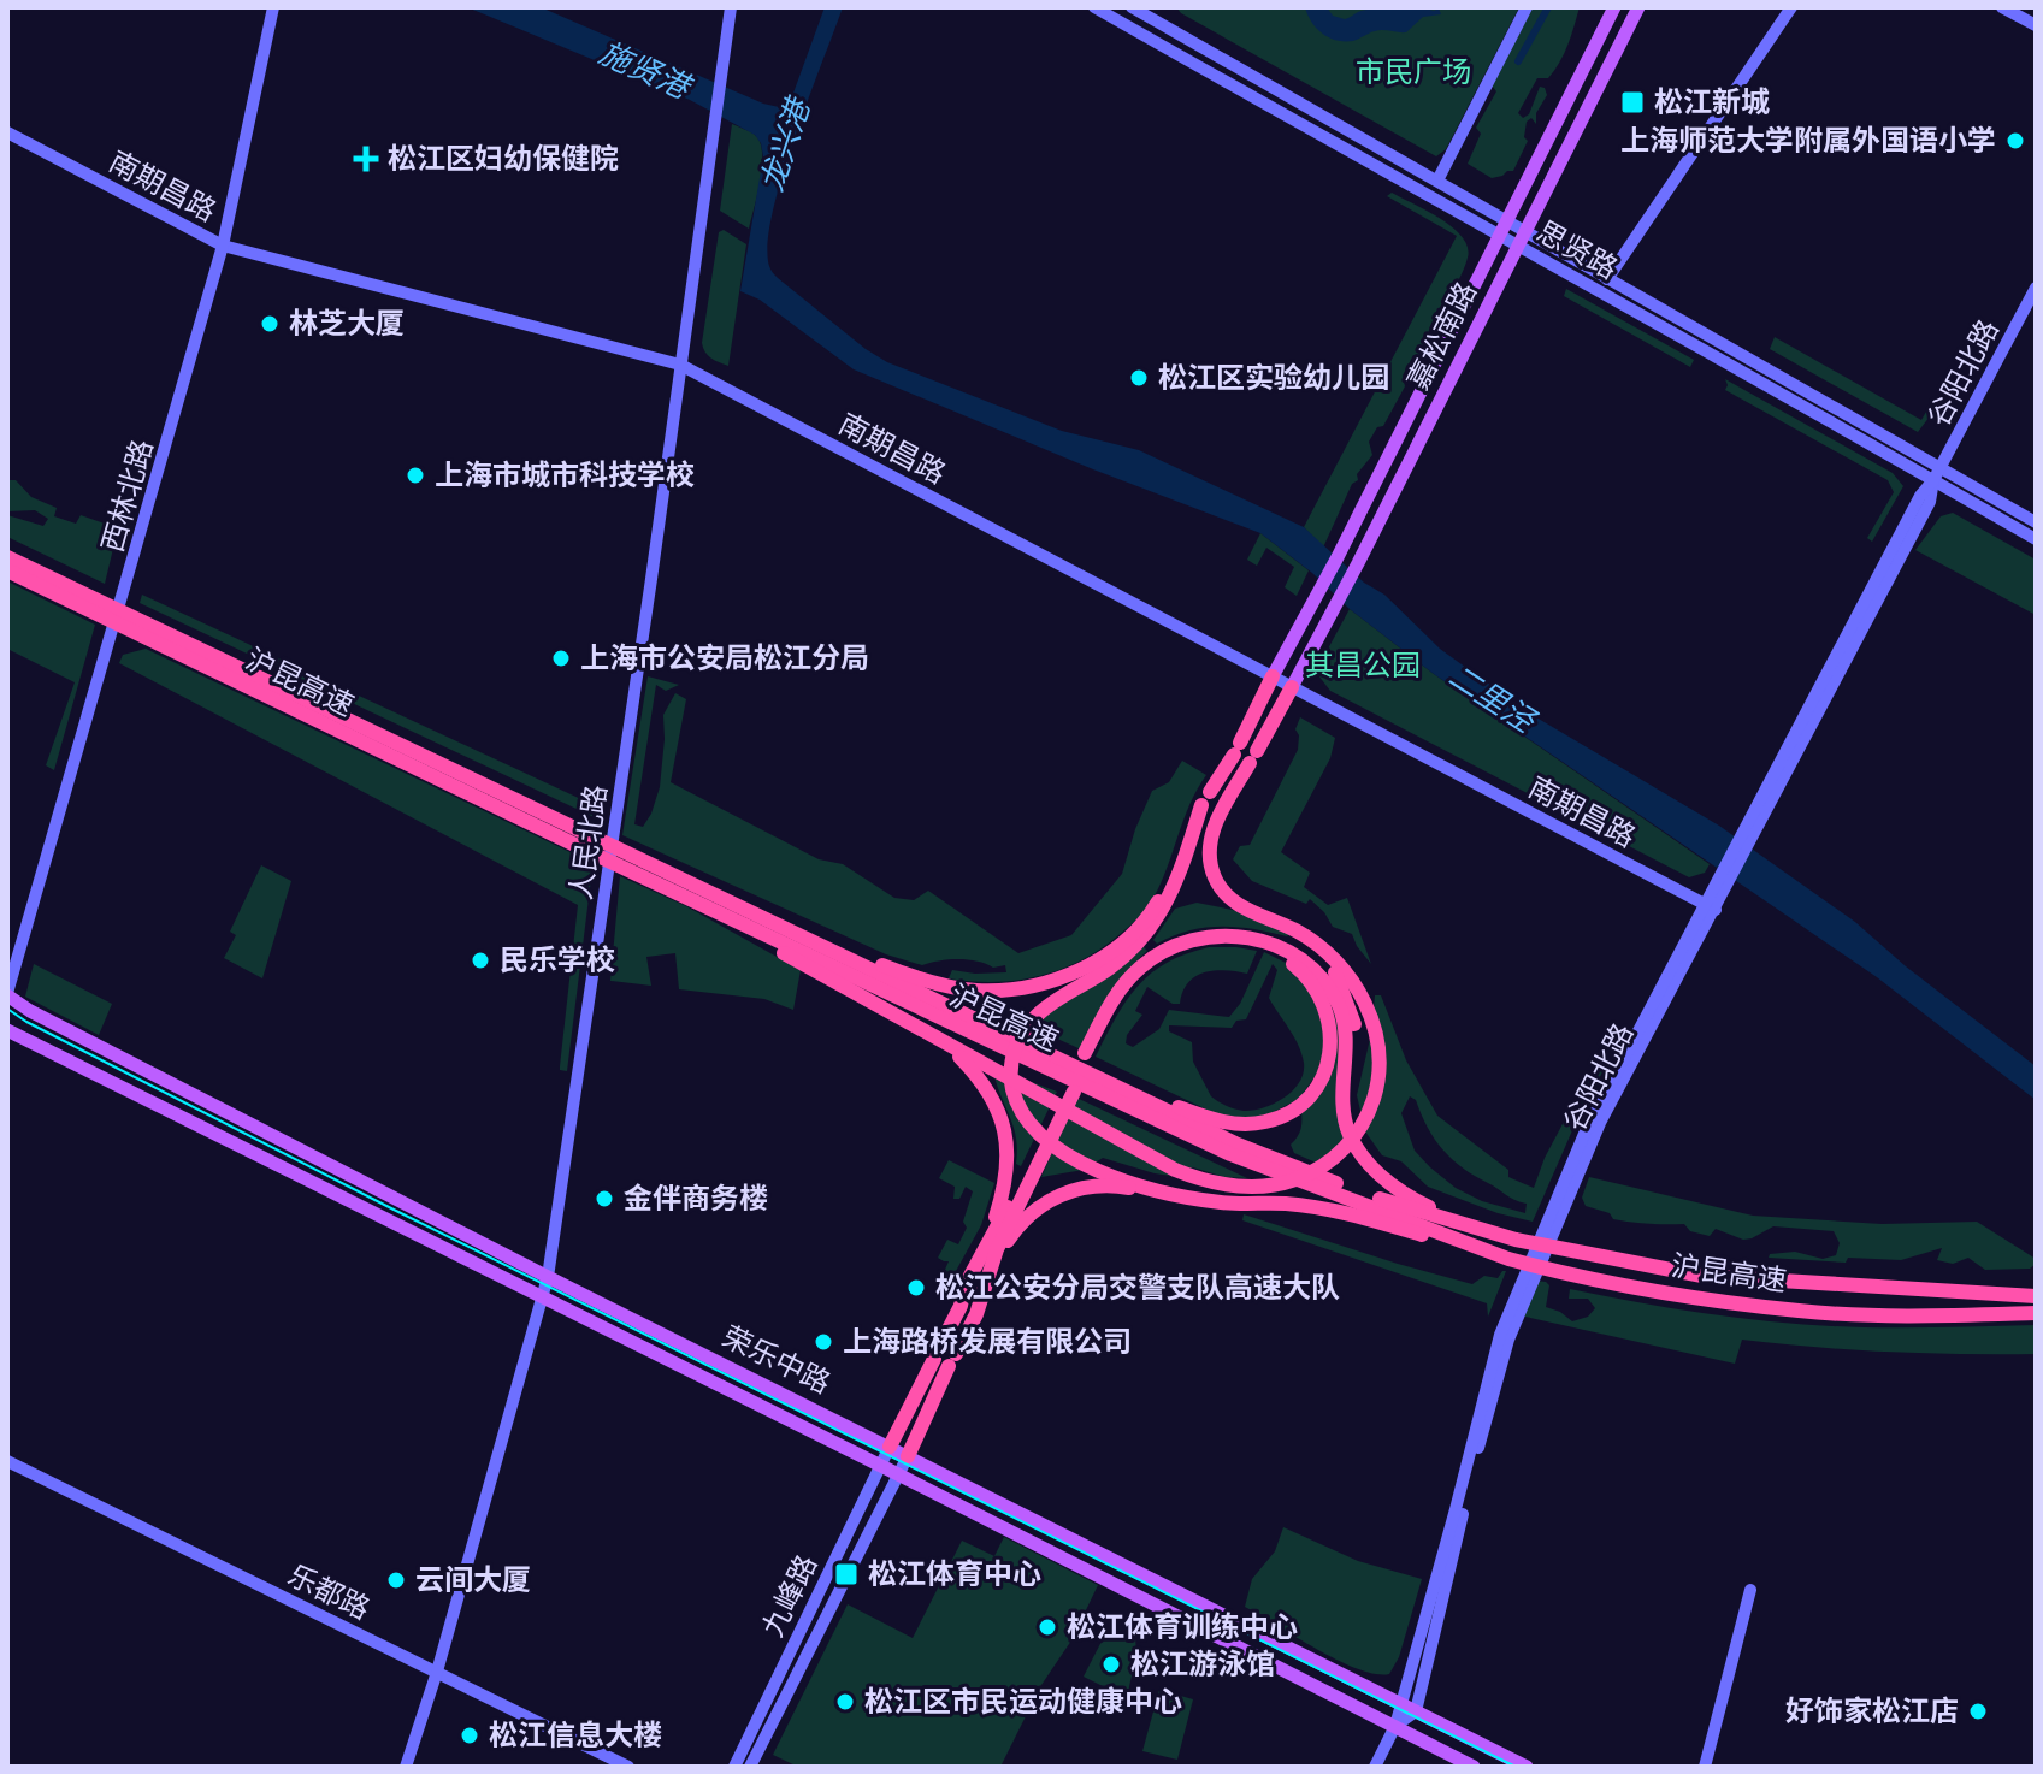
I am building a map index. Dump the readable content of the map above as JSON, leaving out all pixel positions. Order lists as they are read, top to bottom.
{
  "streets": {
    "highway": ["沪昆高速"],
    "main road": [
      "南期昌路",
      "思贤路",
      "嘉松南路",
      "谷阳北路",
      "西林北路",
      "人民北路",
      "荣乐中路",
      "乐都路",
      "九峰路"
    ]
  },
  "crossings": [
    ["南期昌路", "嘉松南路"],
    ["南期昌路", "谷阳北路"],
    ["南期昌路", "西林北路"],
    ["南期昌路", "人民北路"],
    ["思贤路", "嘉松南路"],
    ["思贤路", "谷阳北路"],
    ["谷阳北路", "荣乐中路"],
    ["西林北路", "荣乐中路"],
    ["人民北路", "荣乐中路"],
    ["人民北路", "乐都路"],
    ["荣乐中路", "九峰路"]
  ],
  "water": ["施贤港", "龙兴港", "二里泾"],
  "parks": ["市民广场", "其昌公园"],
  "places": {
    "transit": ["松江新城", "松江体育中心"],
    "other": [
      "上海师范大学附属外国语小学",
      "林芝大厦",
      "松江区实验幼儿园",
      "上海市城市科技学校",
      "上海市公安局松江分局",
      "民乐学校",
      "金伴商务楼",
      "松江公安分局交警支队高速大队",
      "上海路桥发展有限公司",
      "云间大厦",
      "松江体育训练中心",
      "松江游泳馆",
      "松江区市民运动健康中心",
      "好饰家松江店",
      "松江信息大楼"
    ],
    "health": ["松江区妇幼保健院"]
  }
}
